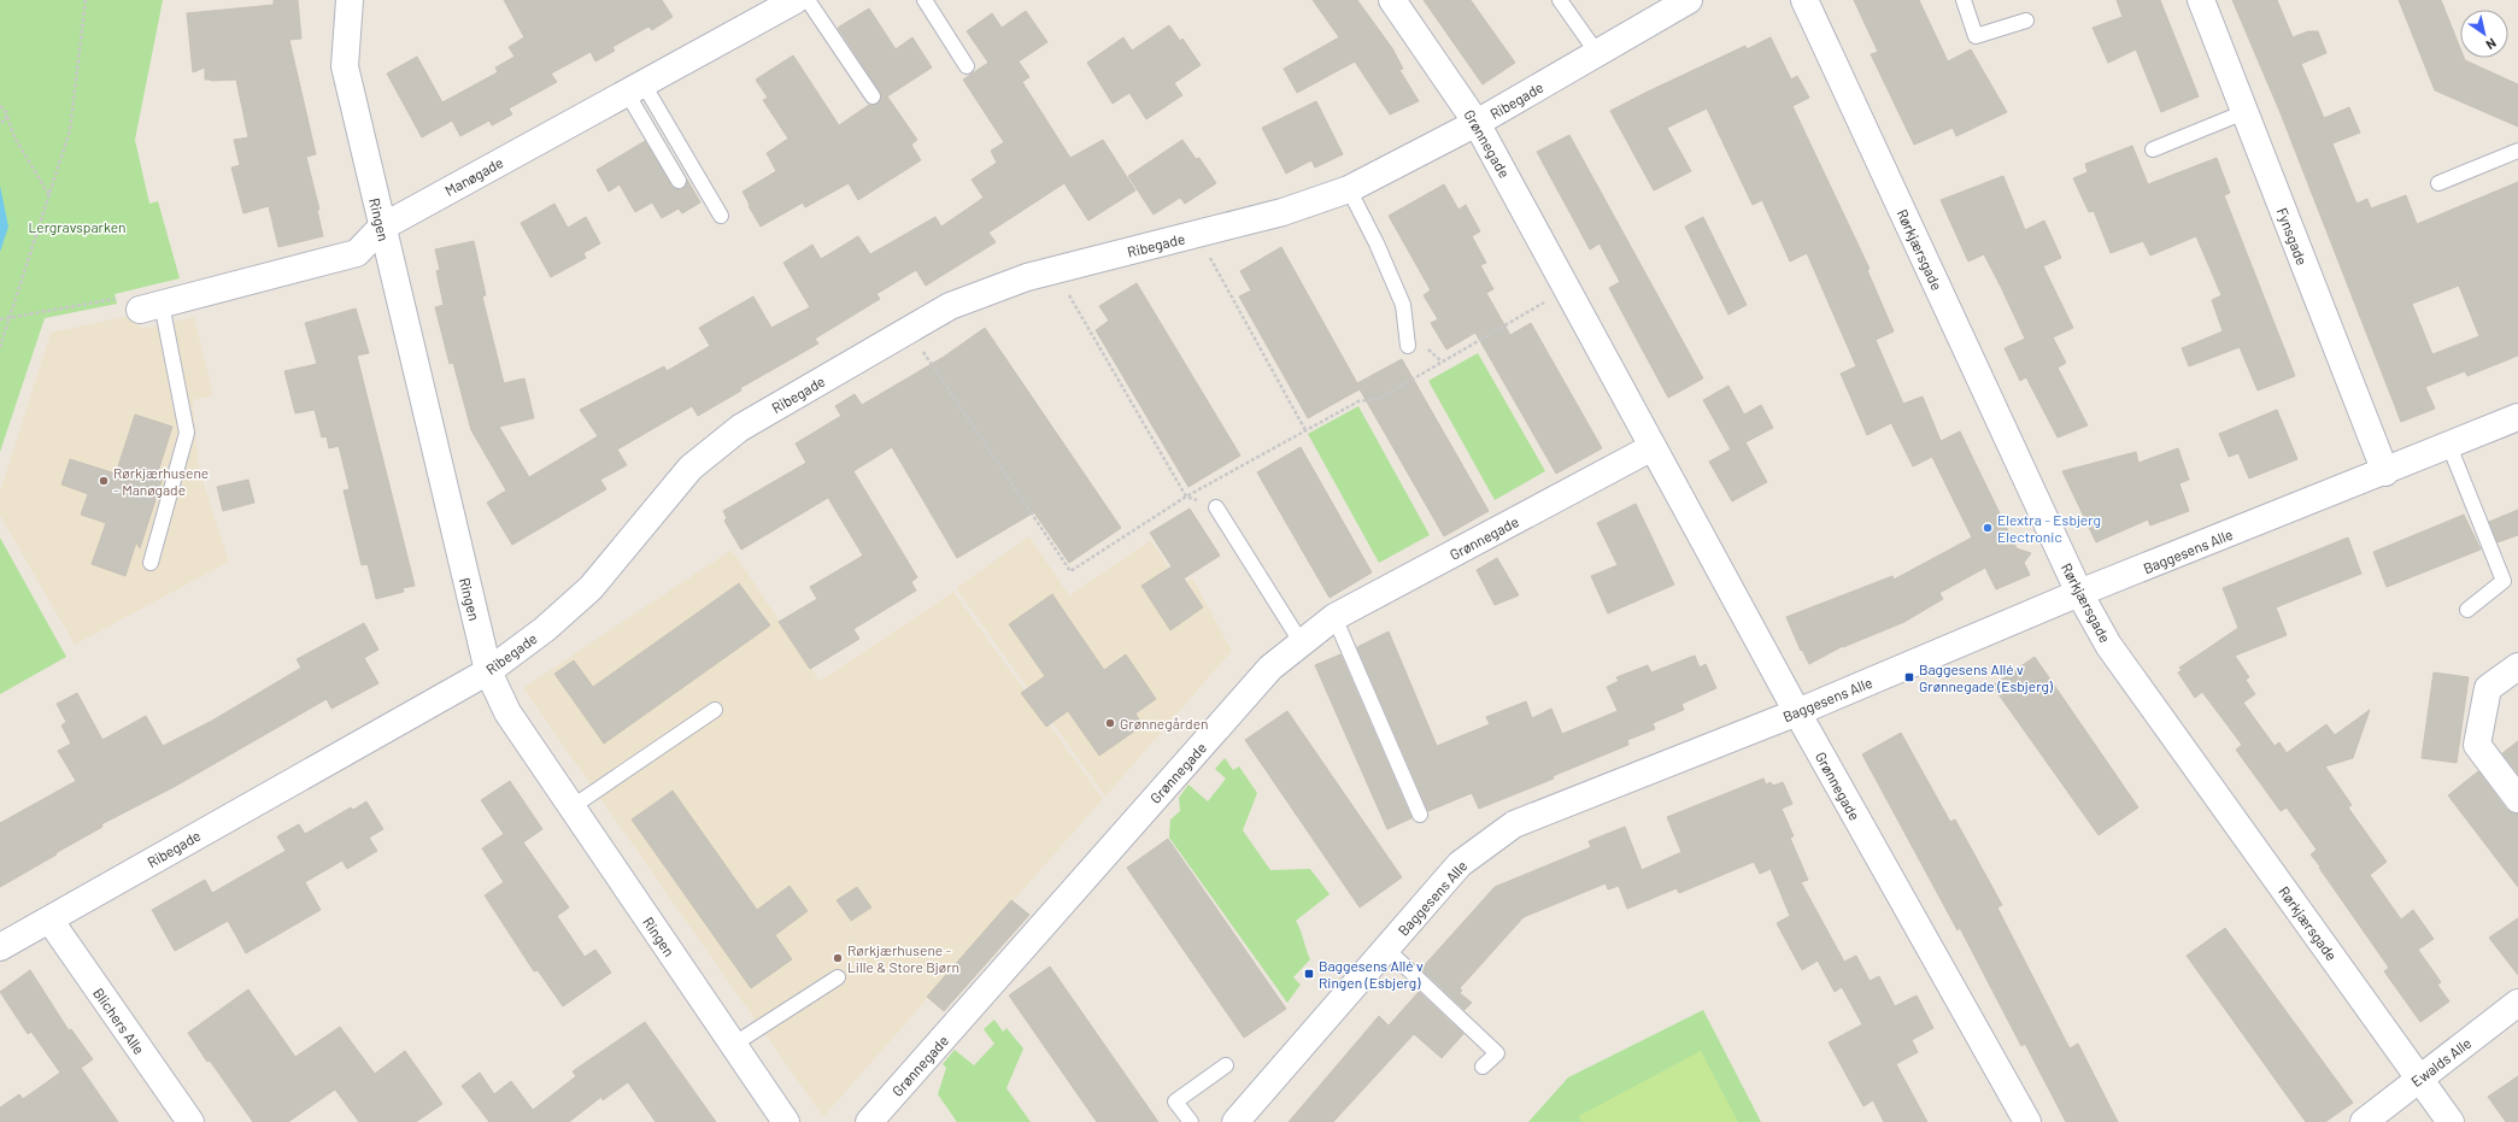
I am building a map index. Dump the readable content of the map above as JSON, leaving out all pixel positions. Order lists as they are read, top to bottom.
{
  "streets": {
    "street": [
      "Ribegade",
      "Grønnegade",
      "Manøgade",
      "Ringen",
      "Fynsgade",
      "Rørkjærsgade",
      "Baggesens Alle",
      "Blichers Alle",
      "Ewalds Alle"
    ]
  },
  "crossings": [
    ["Ribegade", "Grønnegade"],
    ["Ribegade", "Ringen"],
    ["Ribegade", "Blichers Alle"],
    ["Grønnegade", "Baggesens Alle"],
    ["Manøgade", "Ringen"],
    ["Fynsgade", "Baggesens Alle"],
    ["Rørkjærsgade", "Baggesens Alle"],
    ["Rørkjærsgade", "Ewalds Alle"]
  ],
  "parks": ["Lergravsparken"],
  "places": {
    "other": [
      "Rørkjærhusene - Manøgade",
      "Elextra - Esbjerg Electronic",
      "Grønnegården",
      "Rørkjærhusene - Lille & Store Bjørn"
    ],
    "transit": ["Baggesens Allé v Grønnegade (Esbjerg)", "Baggesens Allé v Ringen (Esbjerg)"]
  },
  "north": "bottom right"
}
